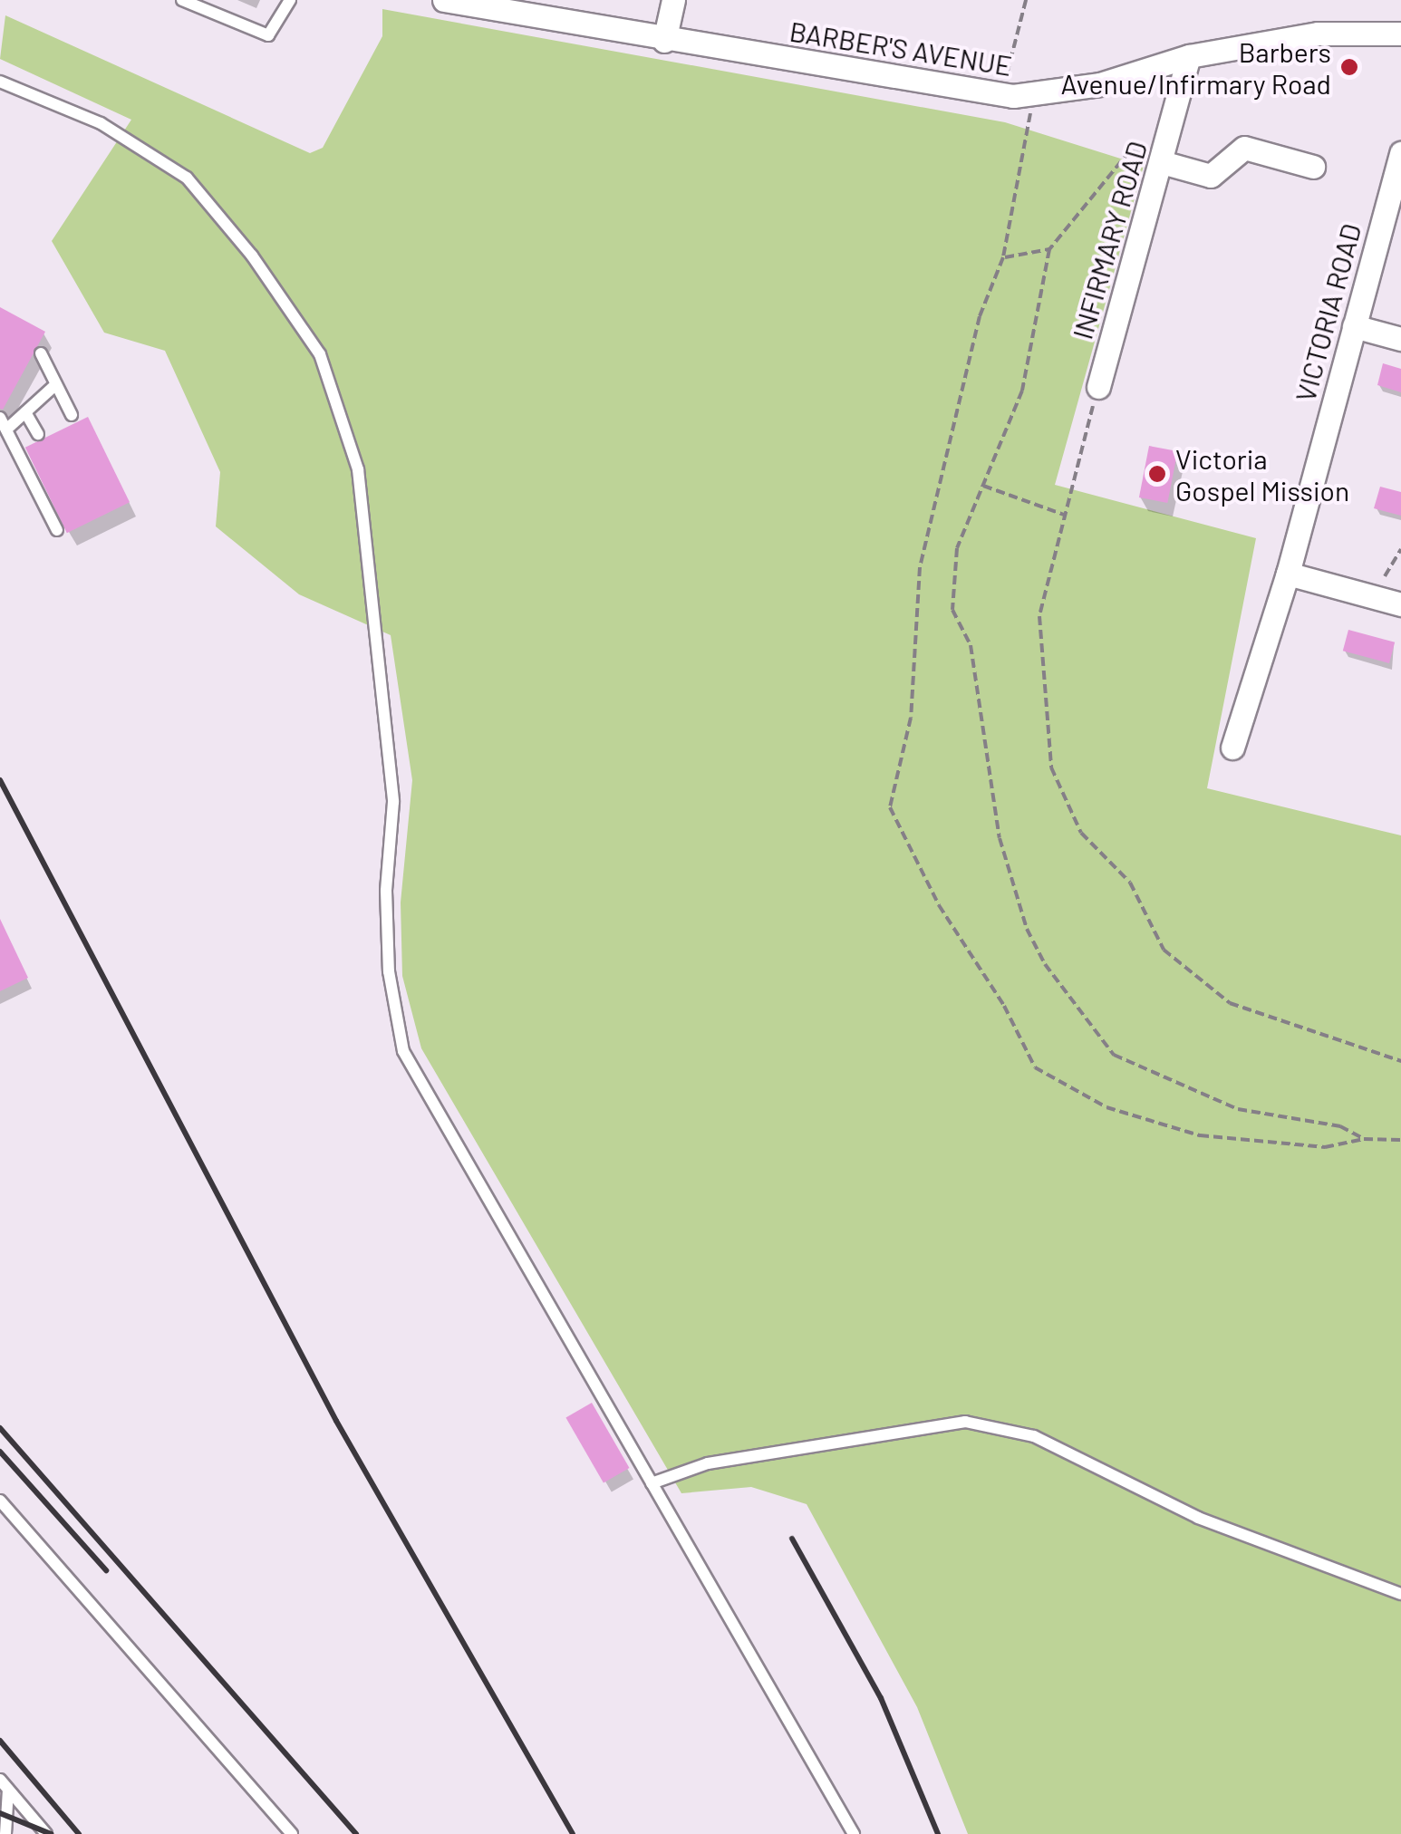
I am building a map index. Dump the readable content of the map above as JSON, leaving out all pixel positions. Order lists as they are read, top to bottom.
{
  "streets": {
    "street": ["BARBER'S AVENUE", "INFIRMARY ROAD", "VICTORIA ROAD"]
  },
  "crossings": [
    ["BARBER'S AVENUE", "INFIRMARY ROAD"]
  ],
  "places": ["Barbers Avenue/Infirmary Road", "Victoria Gospel Mission"]
}
